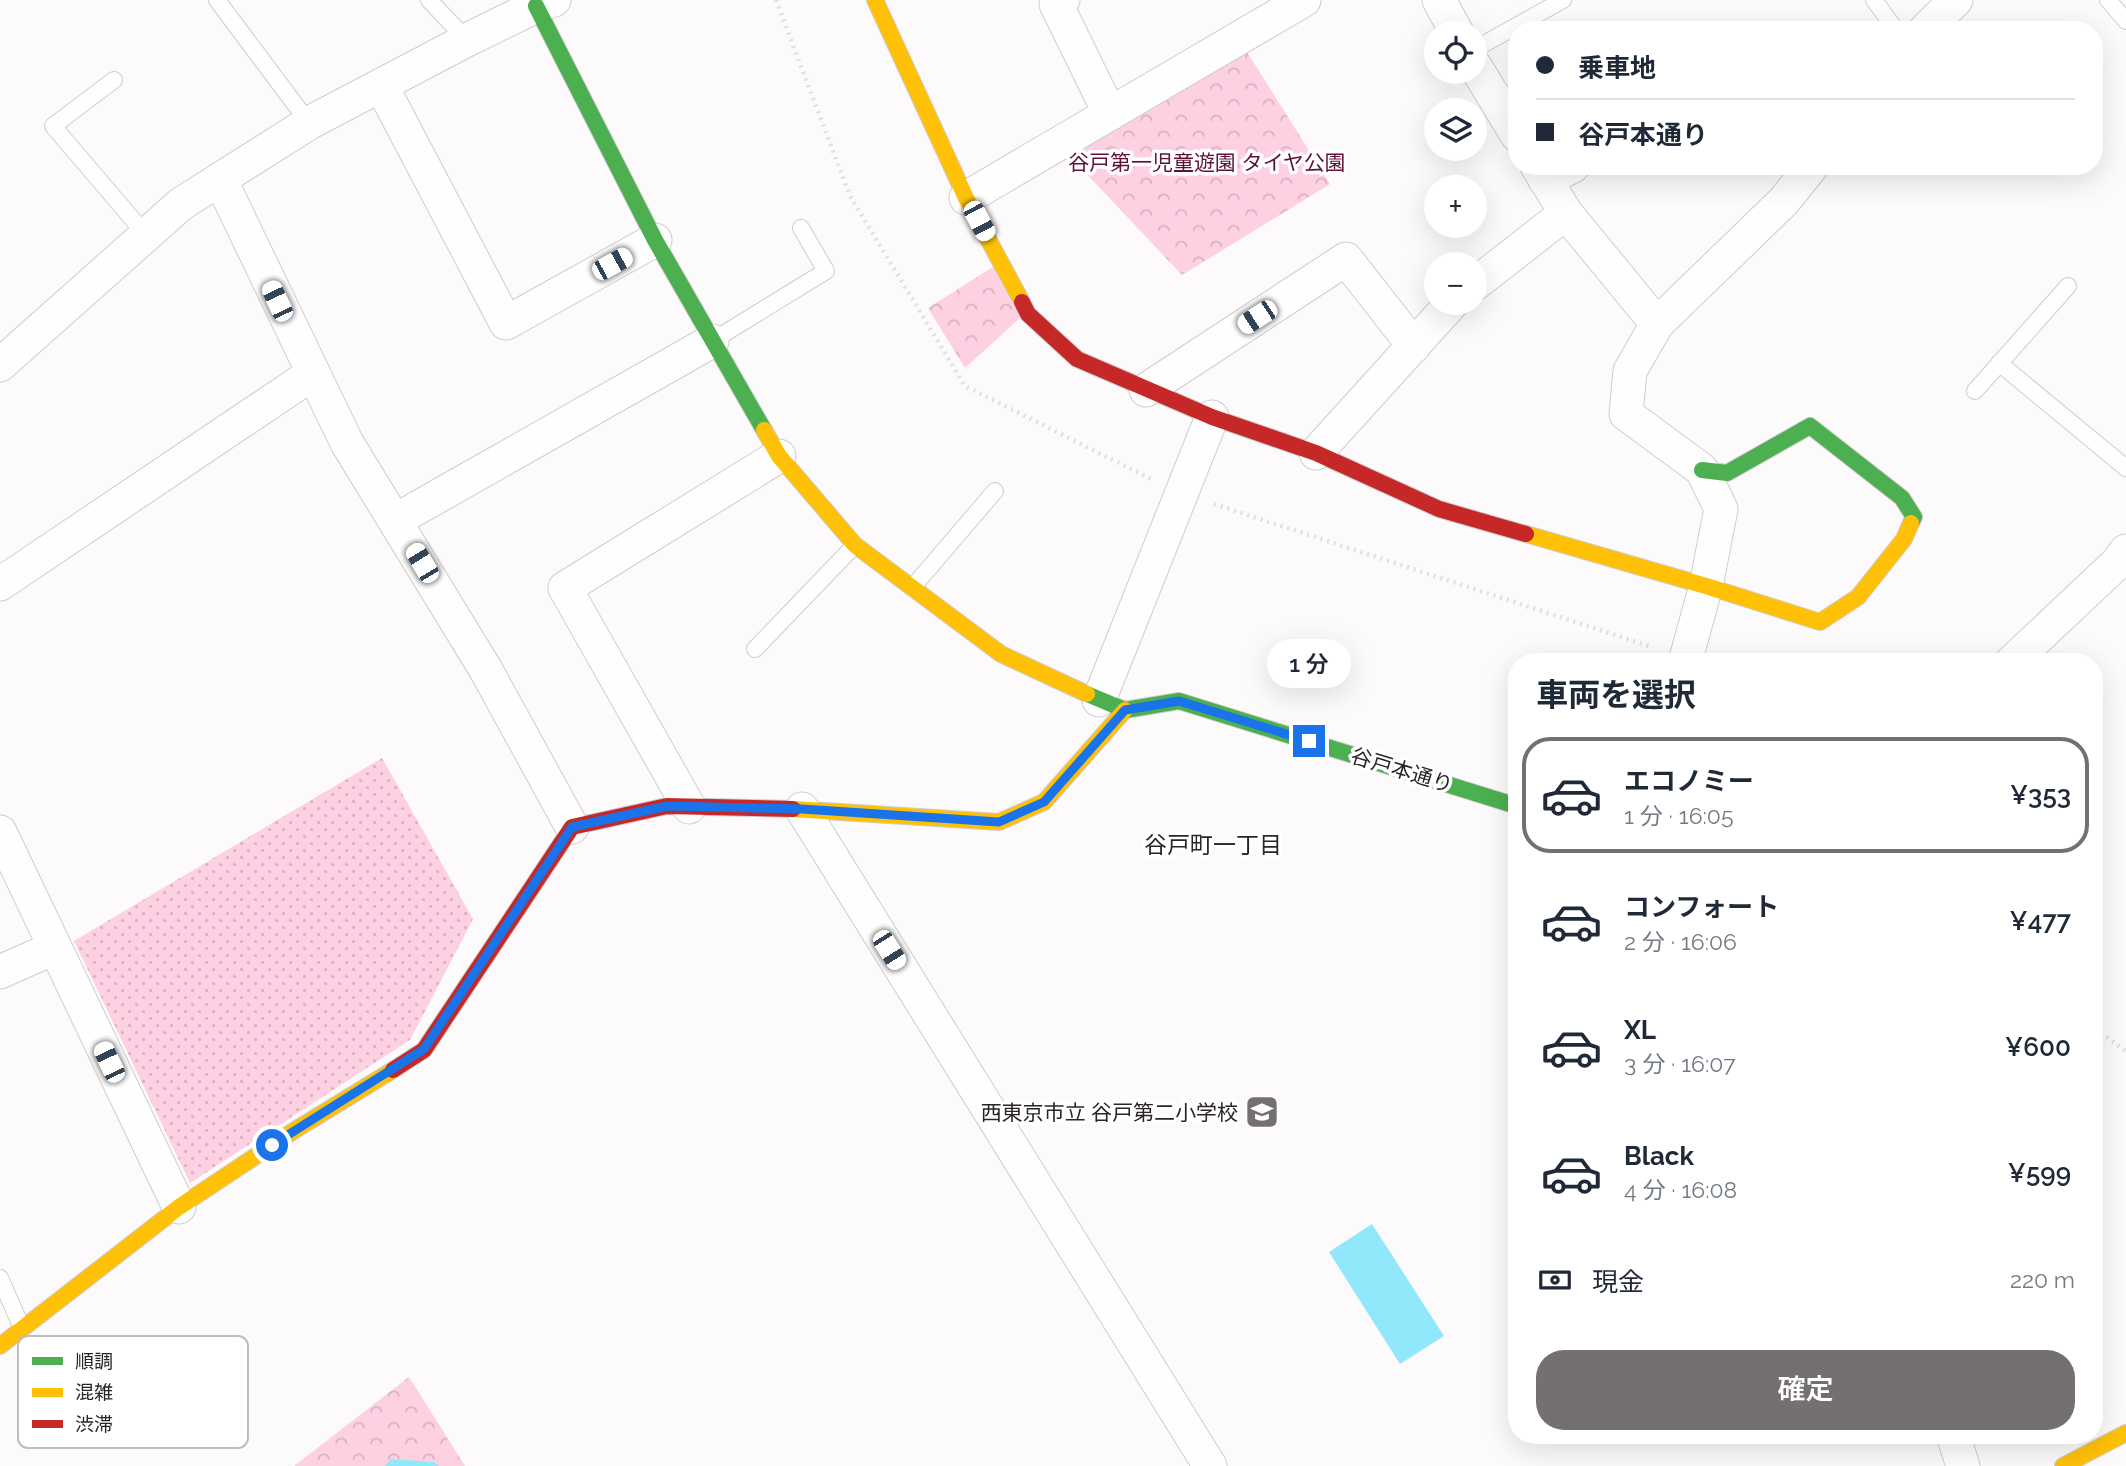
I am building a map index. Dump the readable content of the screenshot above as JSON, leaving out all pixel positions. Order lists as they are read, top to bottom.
{
  "streets": {
    "street": ["谷戸本通り"]
  },
  "districts": ["谷戸町一丁目"],
  "parks": ["谷戸第一児童遊園 タイヤ公園"],
  "places": {
    "school or university": ["西東京市立 谷戸第二小学校"]
  },
  "legend": ["順調", "混雑", "渋滞"],
  "page": {
    "map_buttons": ["+", "−"],
    "banner": ["乗車地", "谷戸本通り"],
    "bubble": "1 分",
    "heading": "車両を選択",
    "list": [
      {
        "name": "エコノミー",
        "note": "1 分 · 16:05",
        "value": "¥353"
      },
      {
        "name": "コンフォート",
        "note": "2 分 · 16:06",
        "value": "¥477"
      },
      {
        "name": "XL",
        "note": "3 分 · 16:07",
        "value": "¥600"
      },
      {
        "name": "Black",
        "note": "4 分 · 16:08",
        "value": "¥599"
      }
    ],
    "pay": ["現金", "220 m"],
    "buttons": "確定"
  }
}
